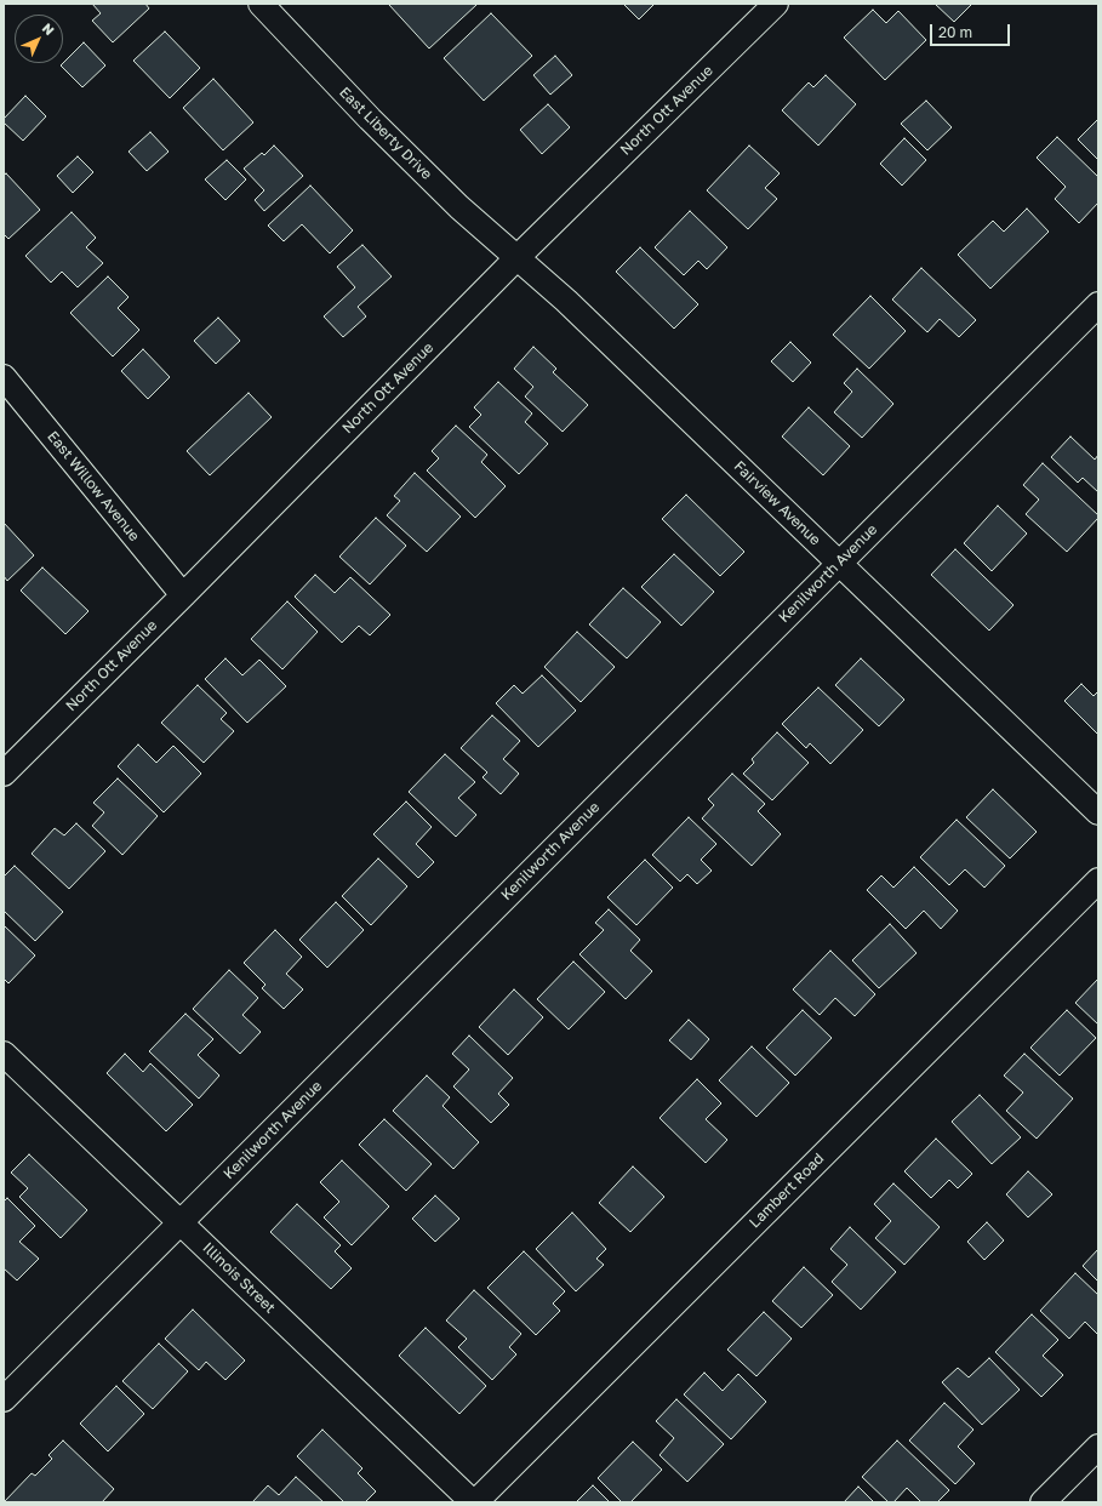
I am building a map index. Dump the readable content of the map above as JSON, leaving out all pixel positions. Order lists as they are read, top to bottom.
{
  "streets": {
    "street": [
      "North Ott Avenue",
      "East Liberty Drive",
      "East Willow Avenue",
      "Fairview Avenue",
      "Kenilworth Avenue",
      "Lambert Road",
      "Illinois Street"
    ]
  },
  "crossings": [
    ["North Ott Avenue", "East Liberty Drive"],
    ["North Ott Avenue", "East Willow Avenue"],
    ["North Ott Avenue", "Fairview Avenue"],
    ["East Liberty Drive", "Fairview Avenue"],
    ["Fairview Avenue", "Kenilworth Avenue"],
    ["Kenilworth Avenue", "Illinois Street"],
    ["Lambert Road", "Illinois Street"]
  ],
  "scale_bar": "20 m",
  "north": "top right"
}
